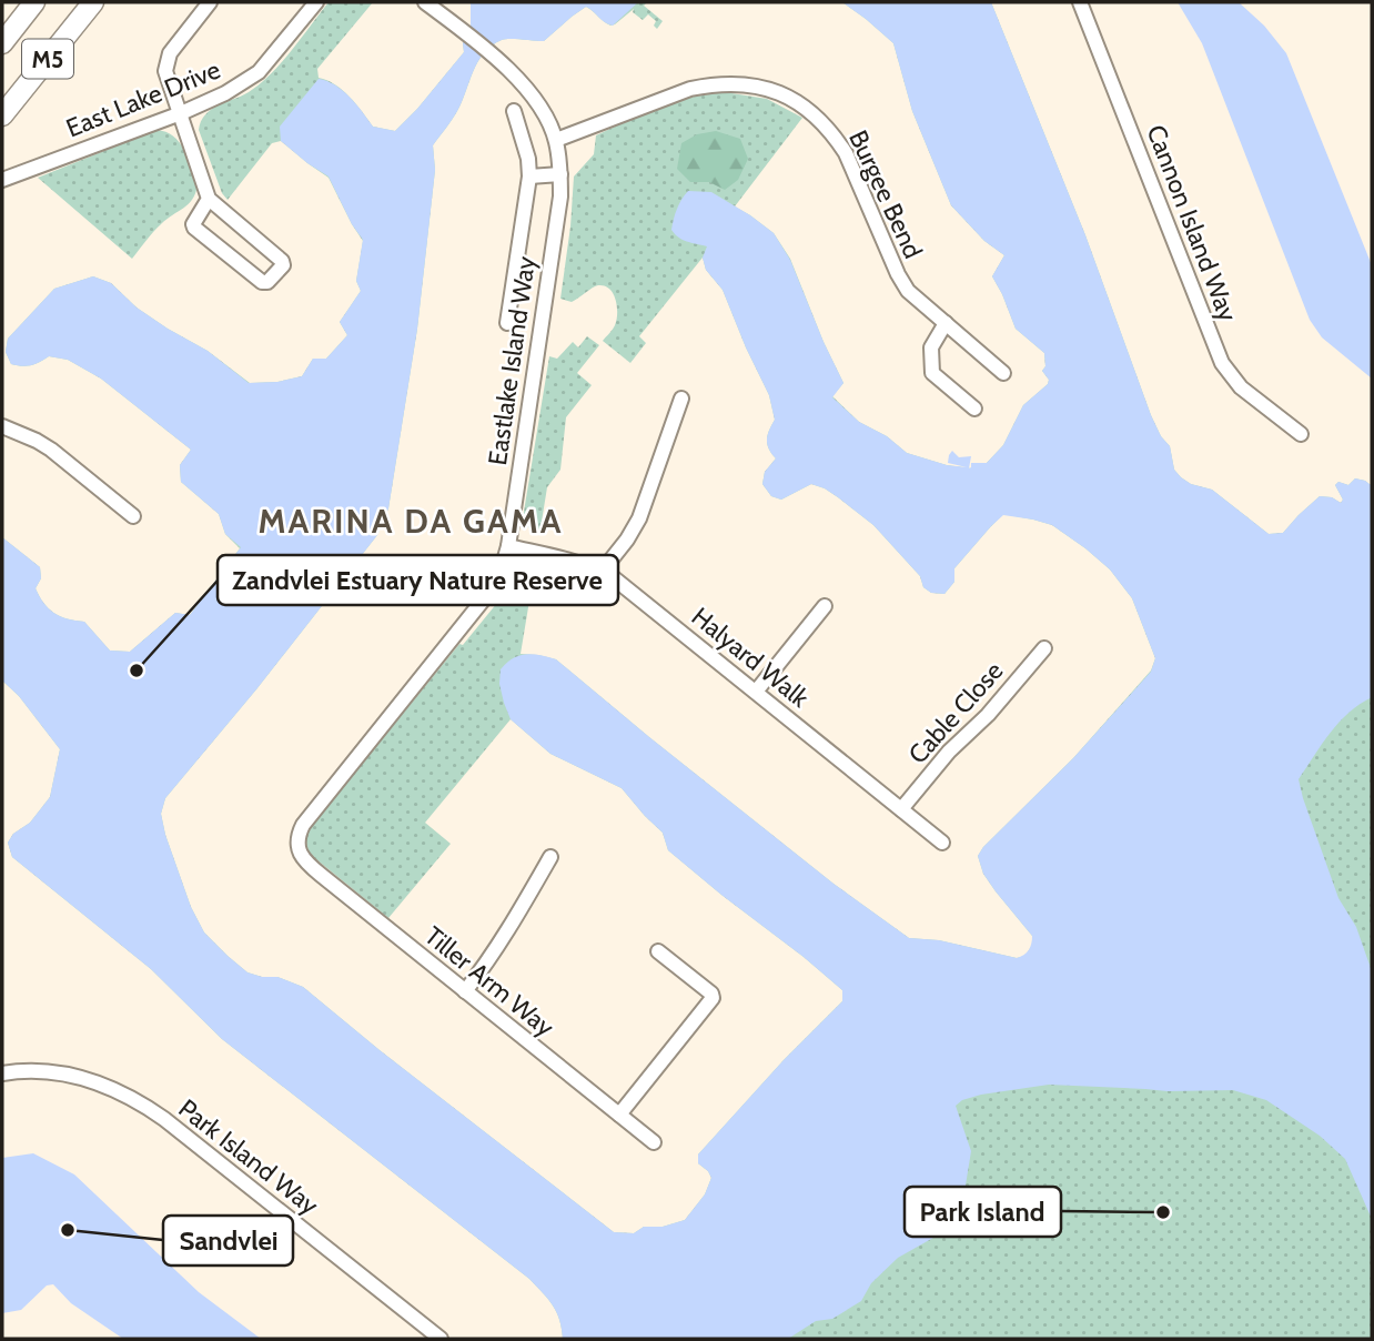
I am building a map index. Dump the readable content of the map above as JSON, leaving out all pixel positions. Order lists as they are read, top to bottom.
{
  "streets": {
    "main road": ["M5"],
    "street": [
      "East Lake Drive",
      "Burgee Bend",
      "Cannon Island Way",
      "Eastlake Island Way",
      "Halyard Walk",
      "Cable Close",
      "Tiller Arm Way",
      "Park Island Way"
    ]
  },
  "crossings": [
    ["Burgee Bend", "Eastlake Island Way"],
    ["Eastlake Island Way", "Halyard Walk"],
    ["Eastlake Island Way", "Tiller Arm Way"],
    ["Halyard Walk", "Cable Close"]
  ],
  "districts": ["MARINA DA GAMA"],
  "places": ["Zandvlei Estuary Nature Reserve", "Park Island", "Sandvlei"]
}
